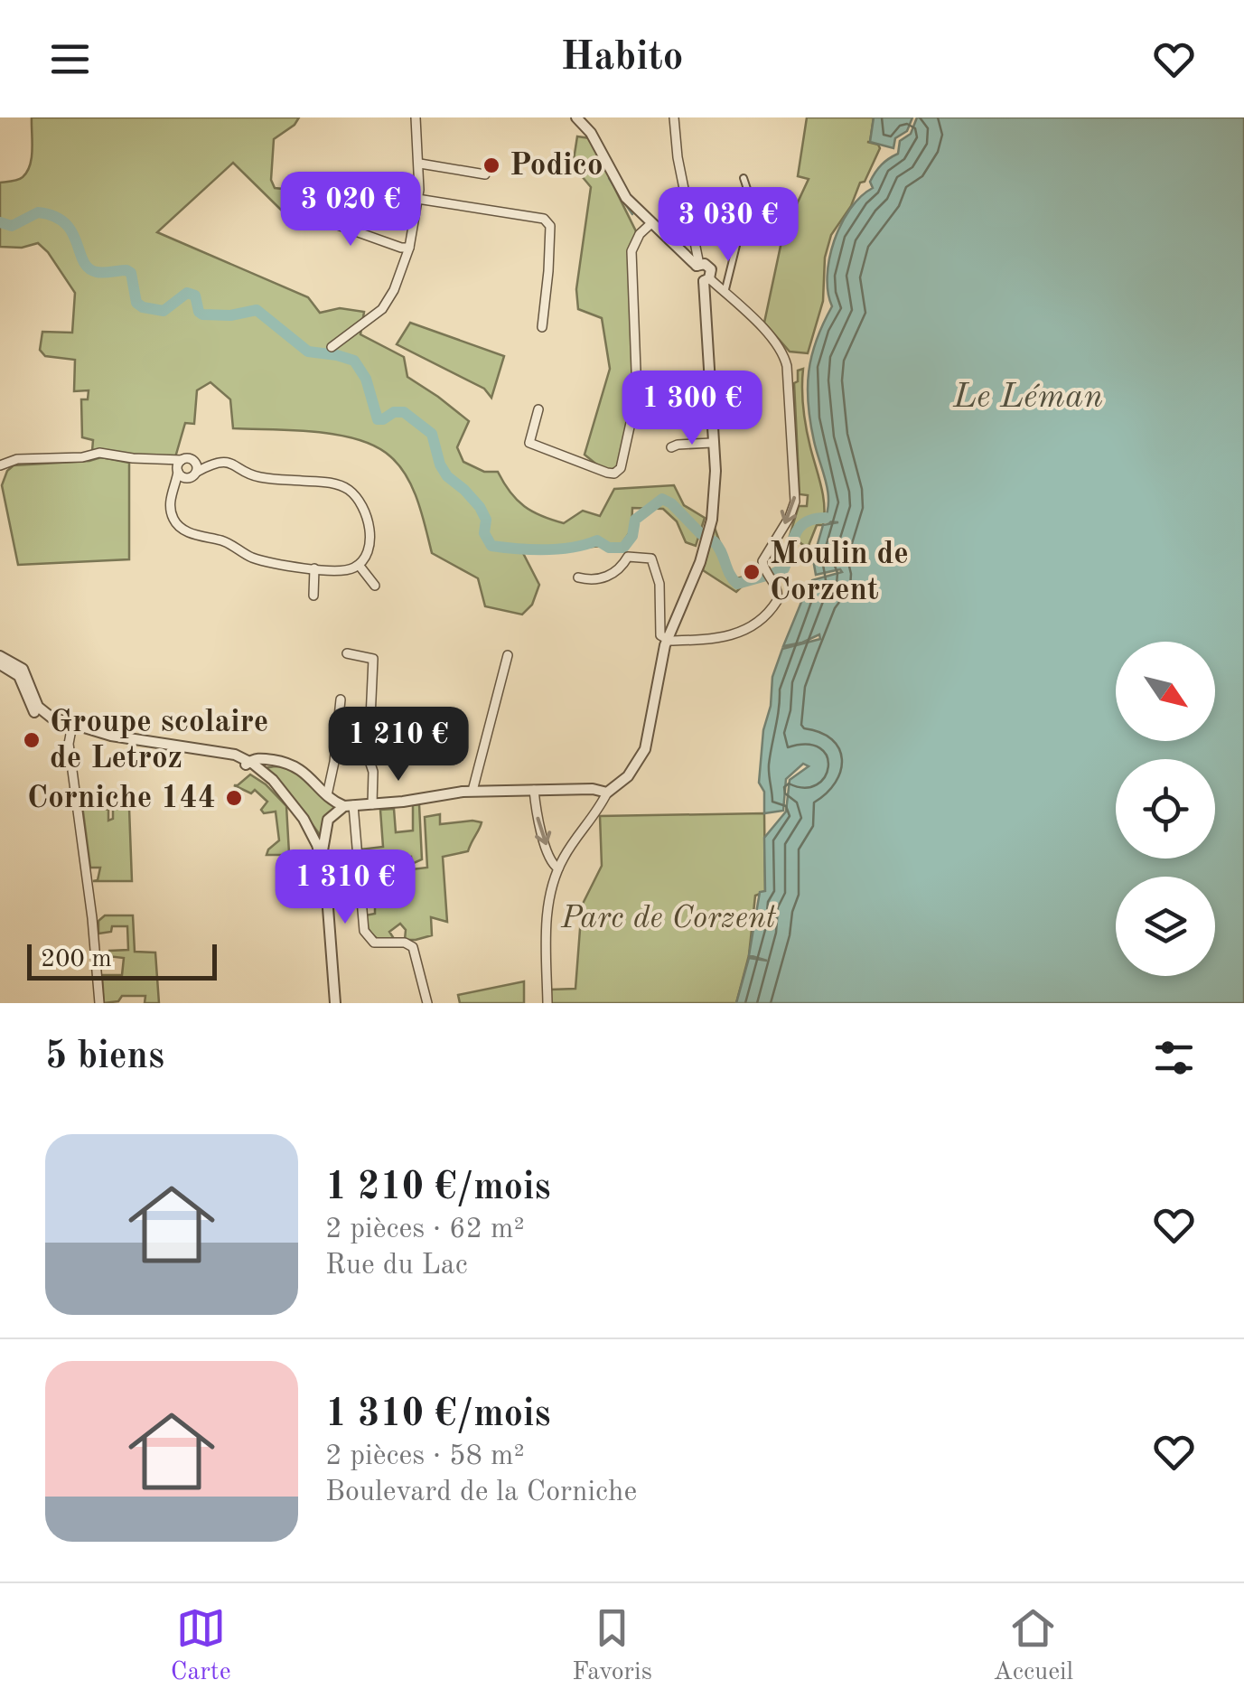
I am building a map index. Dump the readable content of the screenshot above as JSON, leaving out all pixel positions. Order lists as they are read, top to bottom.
{
  "water": ["Le Léman"],
  "parks": ["Parc de Corzent"],
  "places": [
    "Podico",
    "Moulin de Corzent",
    "Groupe scolaire de Letroz",
    "Corniche 144"
  ],
  "scale_bar": "200 m",
  "north": "bottom right",
  "page": {
    "header": "Habito",
    "price": [
      "3 020 €",
      "3 030 €",
      "1 300 €",
      "1 210 €",
      "1 310 €"
    ],
    "scale": "200 m",
    "heading": "5 biens",
    "list": [
      {
        "name": "1 210 €/mois",
        "note": "2 pièces · 62 m² · Rue du Lac"
      },
      {
        "name": "1 310 €/mois",
        "note": "2 pièces · 58 m² · Boulevard de la Corniche"
      }
    ],
    "tabs": ["Carte", "Favoris", "Accueil"]
  }
}
